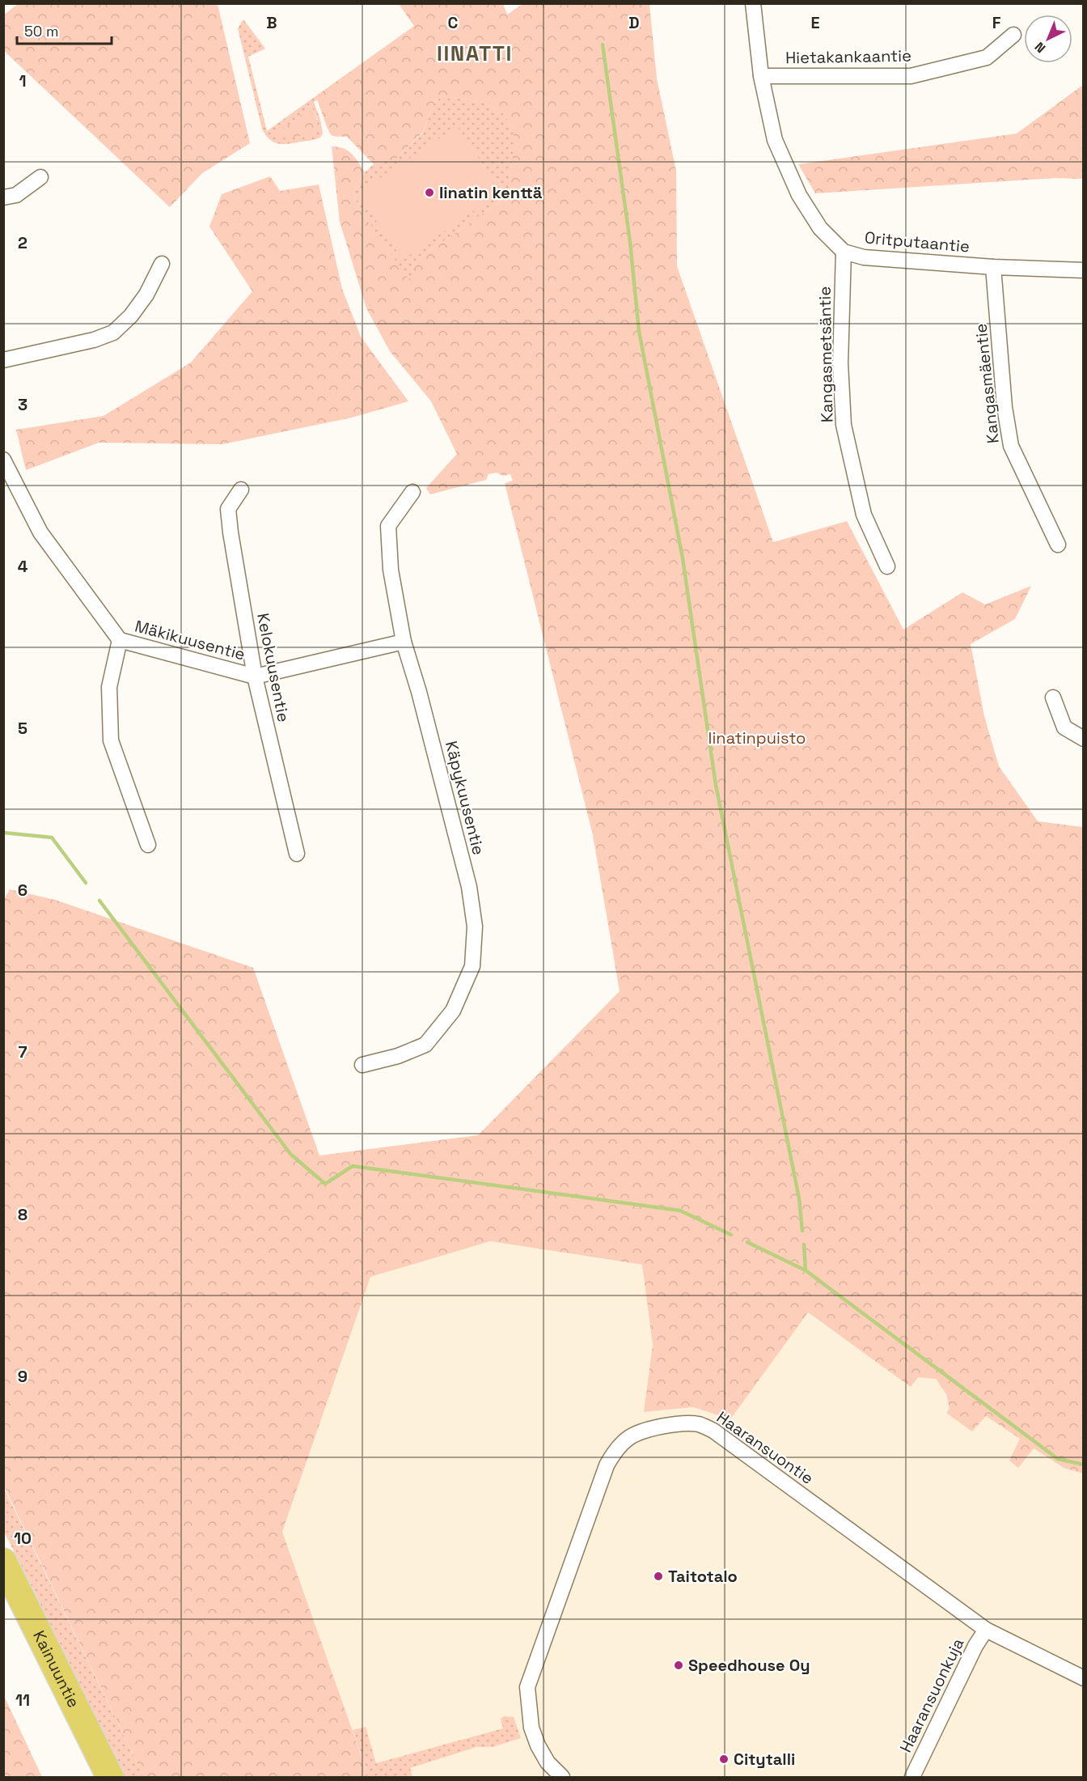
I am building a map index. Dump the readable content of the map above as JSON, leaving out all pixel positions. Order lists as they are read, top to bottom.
{
  "streets": {
    "highway": ["Kainuuntie"],
    "street": [
      "Hietakankaantie",
      "Oritputaantie",
      "Kangasmetsäntie",
      "Kangasmäentie",
      "Mäkikuusentie",
      "Kelokuusentie",
      "Käpykuusentie",
      "Haaransuontie",
      "Haaransuonkuja"
    ]
  },
  "crossings": [
    ["Hietakankaantie", "Oritputaantie"],
    ["Oritputaantie", "Kangasmetsäntie"],
    ["Oritputaantie", "Kangasmäentie"],
    ["Mäkikuusentie", "Kelokuusentie"],
    ["Mäkikuusentie", "Käpykuusentie"],
    ["Haaransuontie", "Haaransuonkuja"]
  ],
  "districts": ["IINATTI"],
  "parks": ["Iinatinpuisto"],
  "places": [
    "Iinatin kenttä",
    "Taitotalo",
    "Speedhouse Oy",
    "Citytalli"
  ],
  "scale_bar": "50 m",
  "north": "bottom left",
  "grid": {
    "columns": [
      "B",
      "C",
      "D",
      "E",
      "F"
    ],
    "rows": [
      "1",
      "2",
      "3",
      "4",
      "5",
      "6",
      "7",
      "8",
      "9",
      "10",
      "11"
    ]
  }
}
